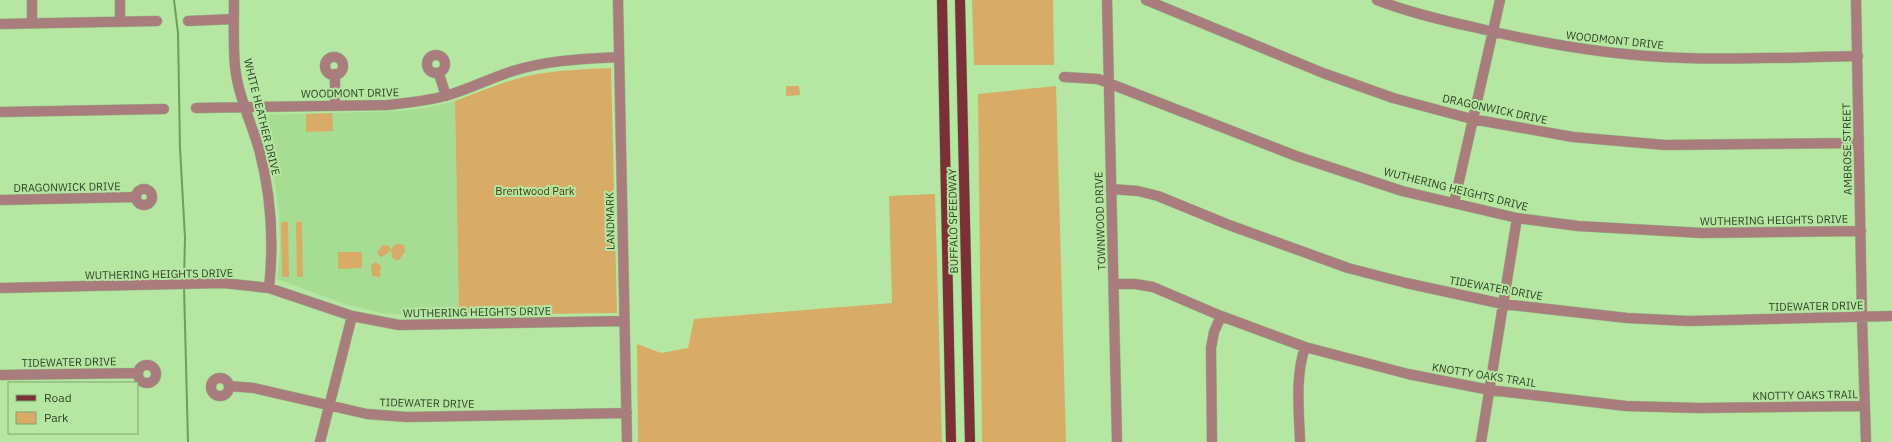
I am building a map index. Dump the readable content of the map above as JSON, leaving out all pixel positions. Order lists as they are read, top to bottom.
{
  "streets": {
    "main road": ["BUFFALO SPEEDWAY"],
    "street": [
      "WOODMONT DRIVE",
      "DRAGONWICK DRIVE",
      "WHITE HEATHER DRIVE",
      "AMBROSE STREET",
      "WUTHERING HEIGHTS DRIVE",
      "LANDMARK",
      "TOWNWOOD DRIVE",
      "TIDEWATER DRIVE",
      "KNOTTY OAKS TRAIL"
    ]
  },
  "crossings": [
    ["WOODMONT DRIVE", "WHITE HEATHER DRIVE"],
    ["WOODMONT DRIVE", "AMBROSE STREET"],
    ["WOODMONT DRIVE", "LANDMARK"],
    ["DRAGONWICK DRIVE", "AMBROSE STREET"],
    ["WHITE HEATHER DRIVE", "WUTHERING HEIGHTS DRIVE"],
    ["AMBROSE STREET", "WUTHERING HEIGHTS DRIVE"],
    ["AMBROSE STREET", "TIDEWATER DRIVE"],
    ["AMBROSE STREET", "KNOTTY OAKS TRAIL"],
    ["WUTHERING HEIGHTS DRIVE", "LANDMARK"],
    ["WUTHERING HEIGHTS DRIVE", "TOWNWOOD DRIVE"],
    ["LANDMARK", "TIDEWATER DRIVE"],
    ["TOWNWOOD DRIVE", "TIDEWATER DRIVE"],
    ["TOWNWOOD DRIVE", "KNOTTY OAKS TRAIL"]
  ],
  "parks": ["Brentwood Park"],
  "legend": ["Road", "Park"]
}
